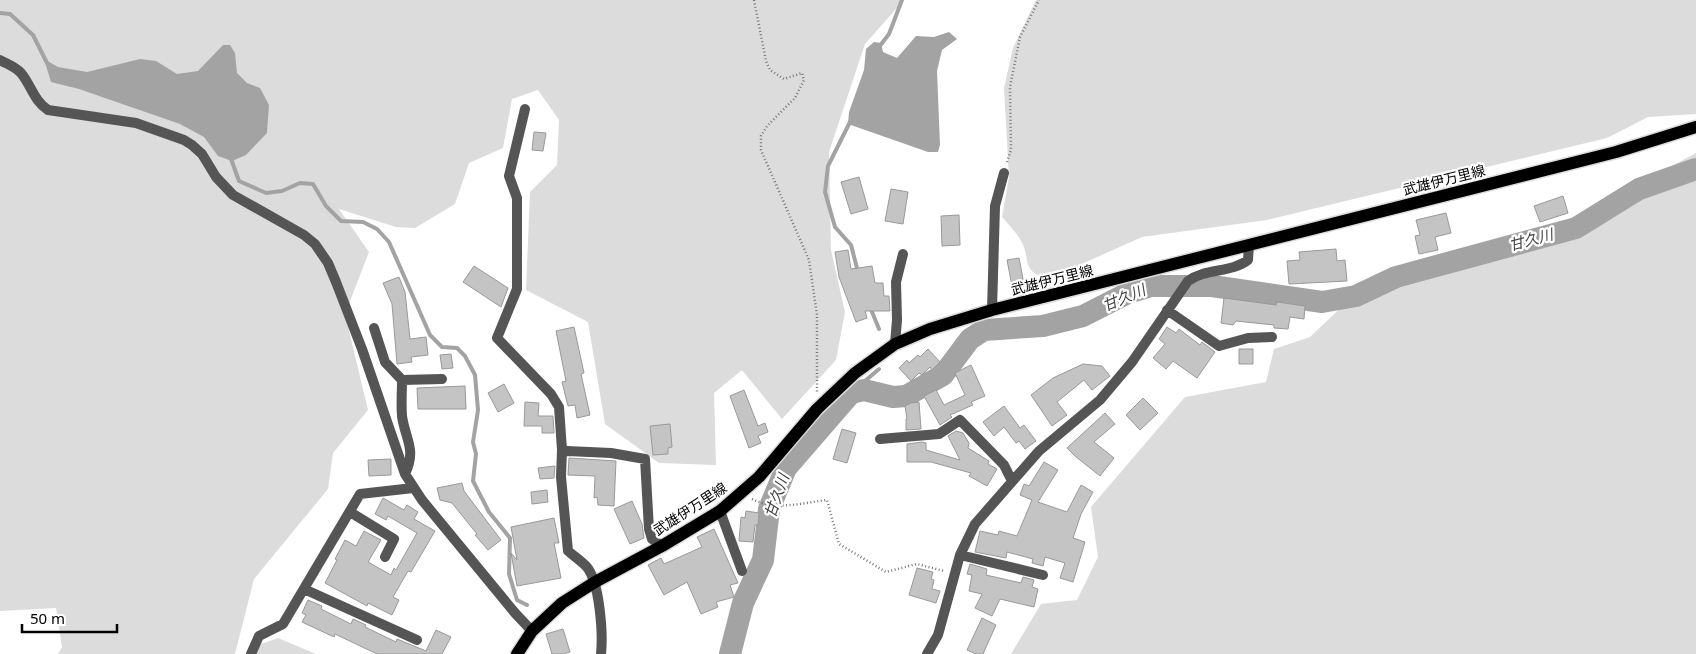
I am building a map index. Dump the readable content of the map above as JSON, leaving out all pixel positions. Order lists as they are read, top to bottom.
{
  "streets": {
    "main road": ["武雄伊万里線"]
  },
  "water": ["甘久川"],
  "scale_bar": "50 m"
}
